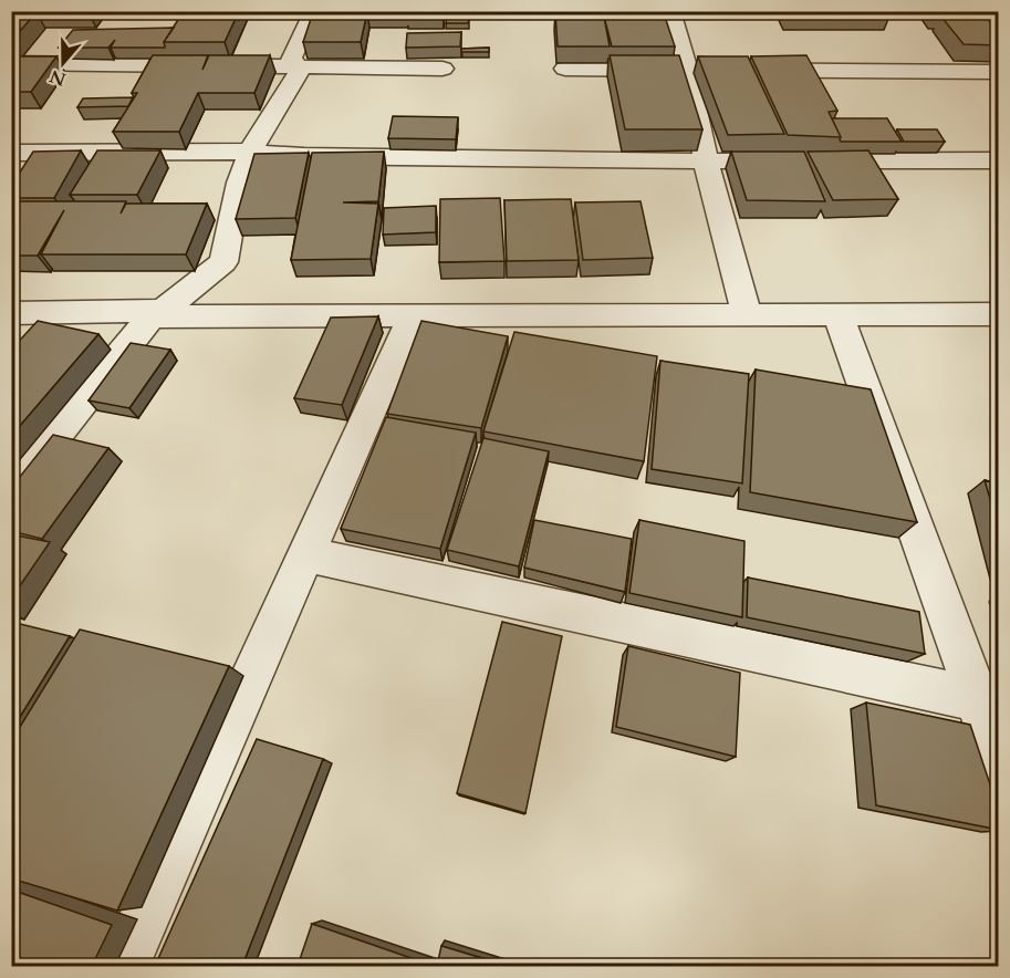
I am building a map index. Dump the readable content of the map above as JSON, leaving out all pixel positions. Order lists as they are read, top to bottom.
{
  "north": "bottom"
}
